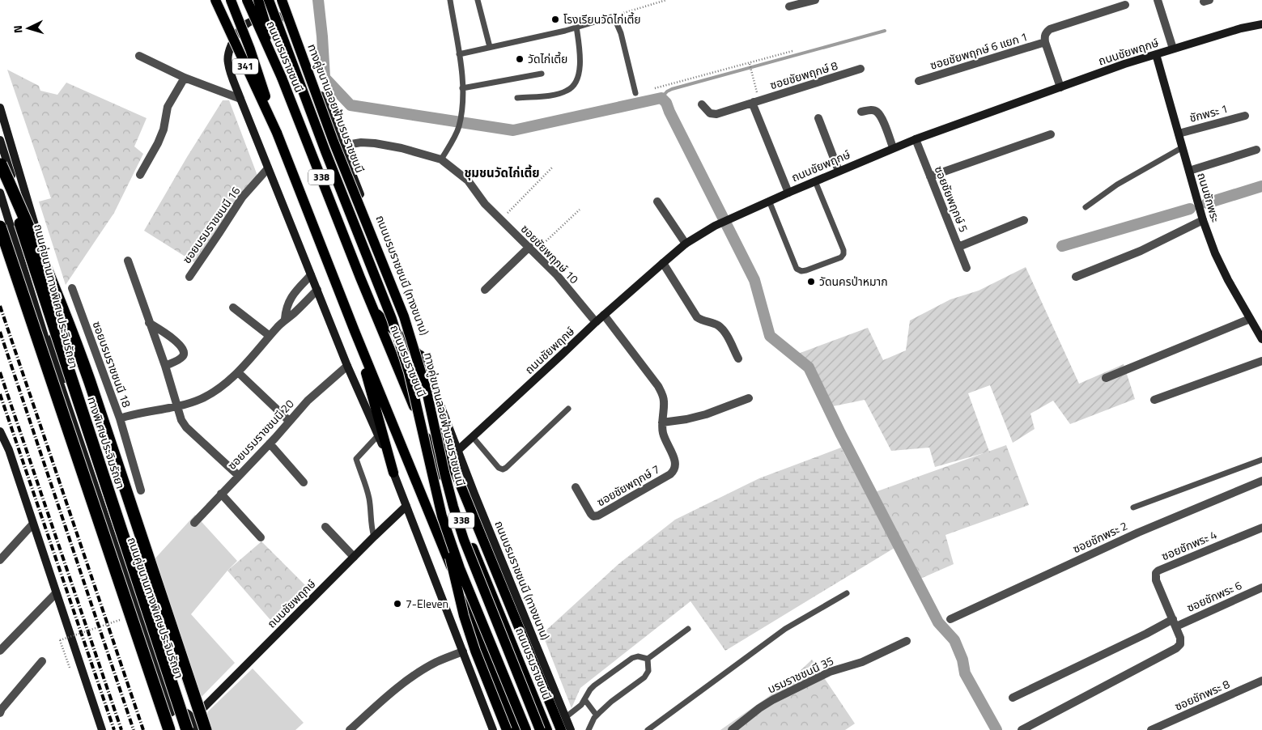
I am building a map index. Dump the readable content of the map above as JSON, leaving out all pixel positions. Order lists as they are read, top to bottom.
{
  "streets": {
    "highway": ["ทางพิเศษประจิมรัถยา"],
    "main road": [
      "ถนนชัยพฤกษ์",
      "ถนนบรมราชชนนี",
      "341",
      "ทางคู่ขนานลอยฟ้าบรมราชชนนี",
      "338",
      "ถนนชักพระ",
      "ถนนบรมราชชนนี (ทางขนาน)",
      "ถนนคู่ขนานทางพิเศษประจิมรัถยา"
    ],
    "street": [
      "ซอยชัยพฤกษ์ 6 แยก 1",
      "ซอยชัยพฤกษ์ 8",
      "ชักพระ 1",
      "ซอยชัยพฤกษ์ 5",
      "ซอยบรมราชชนนี 16",
      "ซอยชัยพฤกษ์ 10",
      "ซอยบรมราชชนนี 18",
      "ซอยบรมราชชนนี 20",
      "ซอยชัยพฤกษ์ 7",
      "ซอยชักพระ 2",
      "ซอยชักพระ 4",
      "ซอยชักพระ 6",
      "บรมราชชนนี 35",
      "ซอยชักพระ 8"
    ]
  },
  "crossings": [
    ["ถนนชัยพฤกษ์", "ถนนชักพระ"],
    ["ถนนชัยพฤกษ์", "ซอยชัยพฤกษ์ 5"],
    ["ถนนชัยพฤกษ์", "ซอยชัยพฤกษ์ 10"],
    ["ถนนชัยพฤกษ์", "ถนนบรมราชชนนี (ทางขนาน)"],
    ["ถนนชัยพฤกษ์", "ซอยชัยพฤกษ์ 7"],
    ["341", "338"],
    ["ชักพระ 1", "ถนนชักพระ"],
    ["ซอยชักพระ 4", "ซอยชักพระ 6"]
  ],
  "districts": ["ชุมชนวัดไก่เตี้ย"],
  "places": [
    "โรงเรียนวัดไก่เตี้ย",
    "วัดไก่เตี้ย",
    "วัดนครป่าหมาก",
    "7-Eleven"
  ],
  "north": "left"
}
